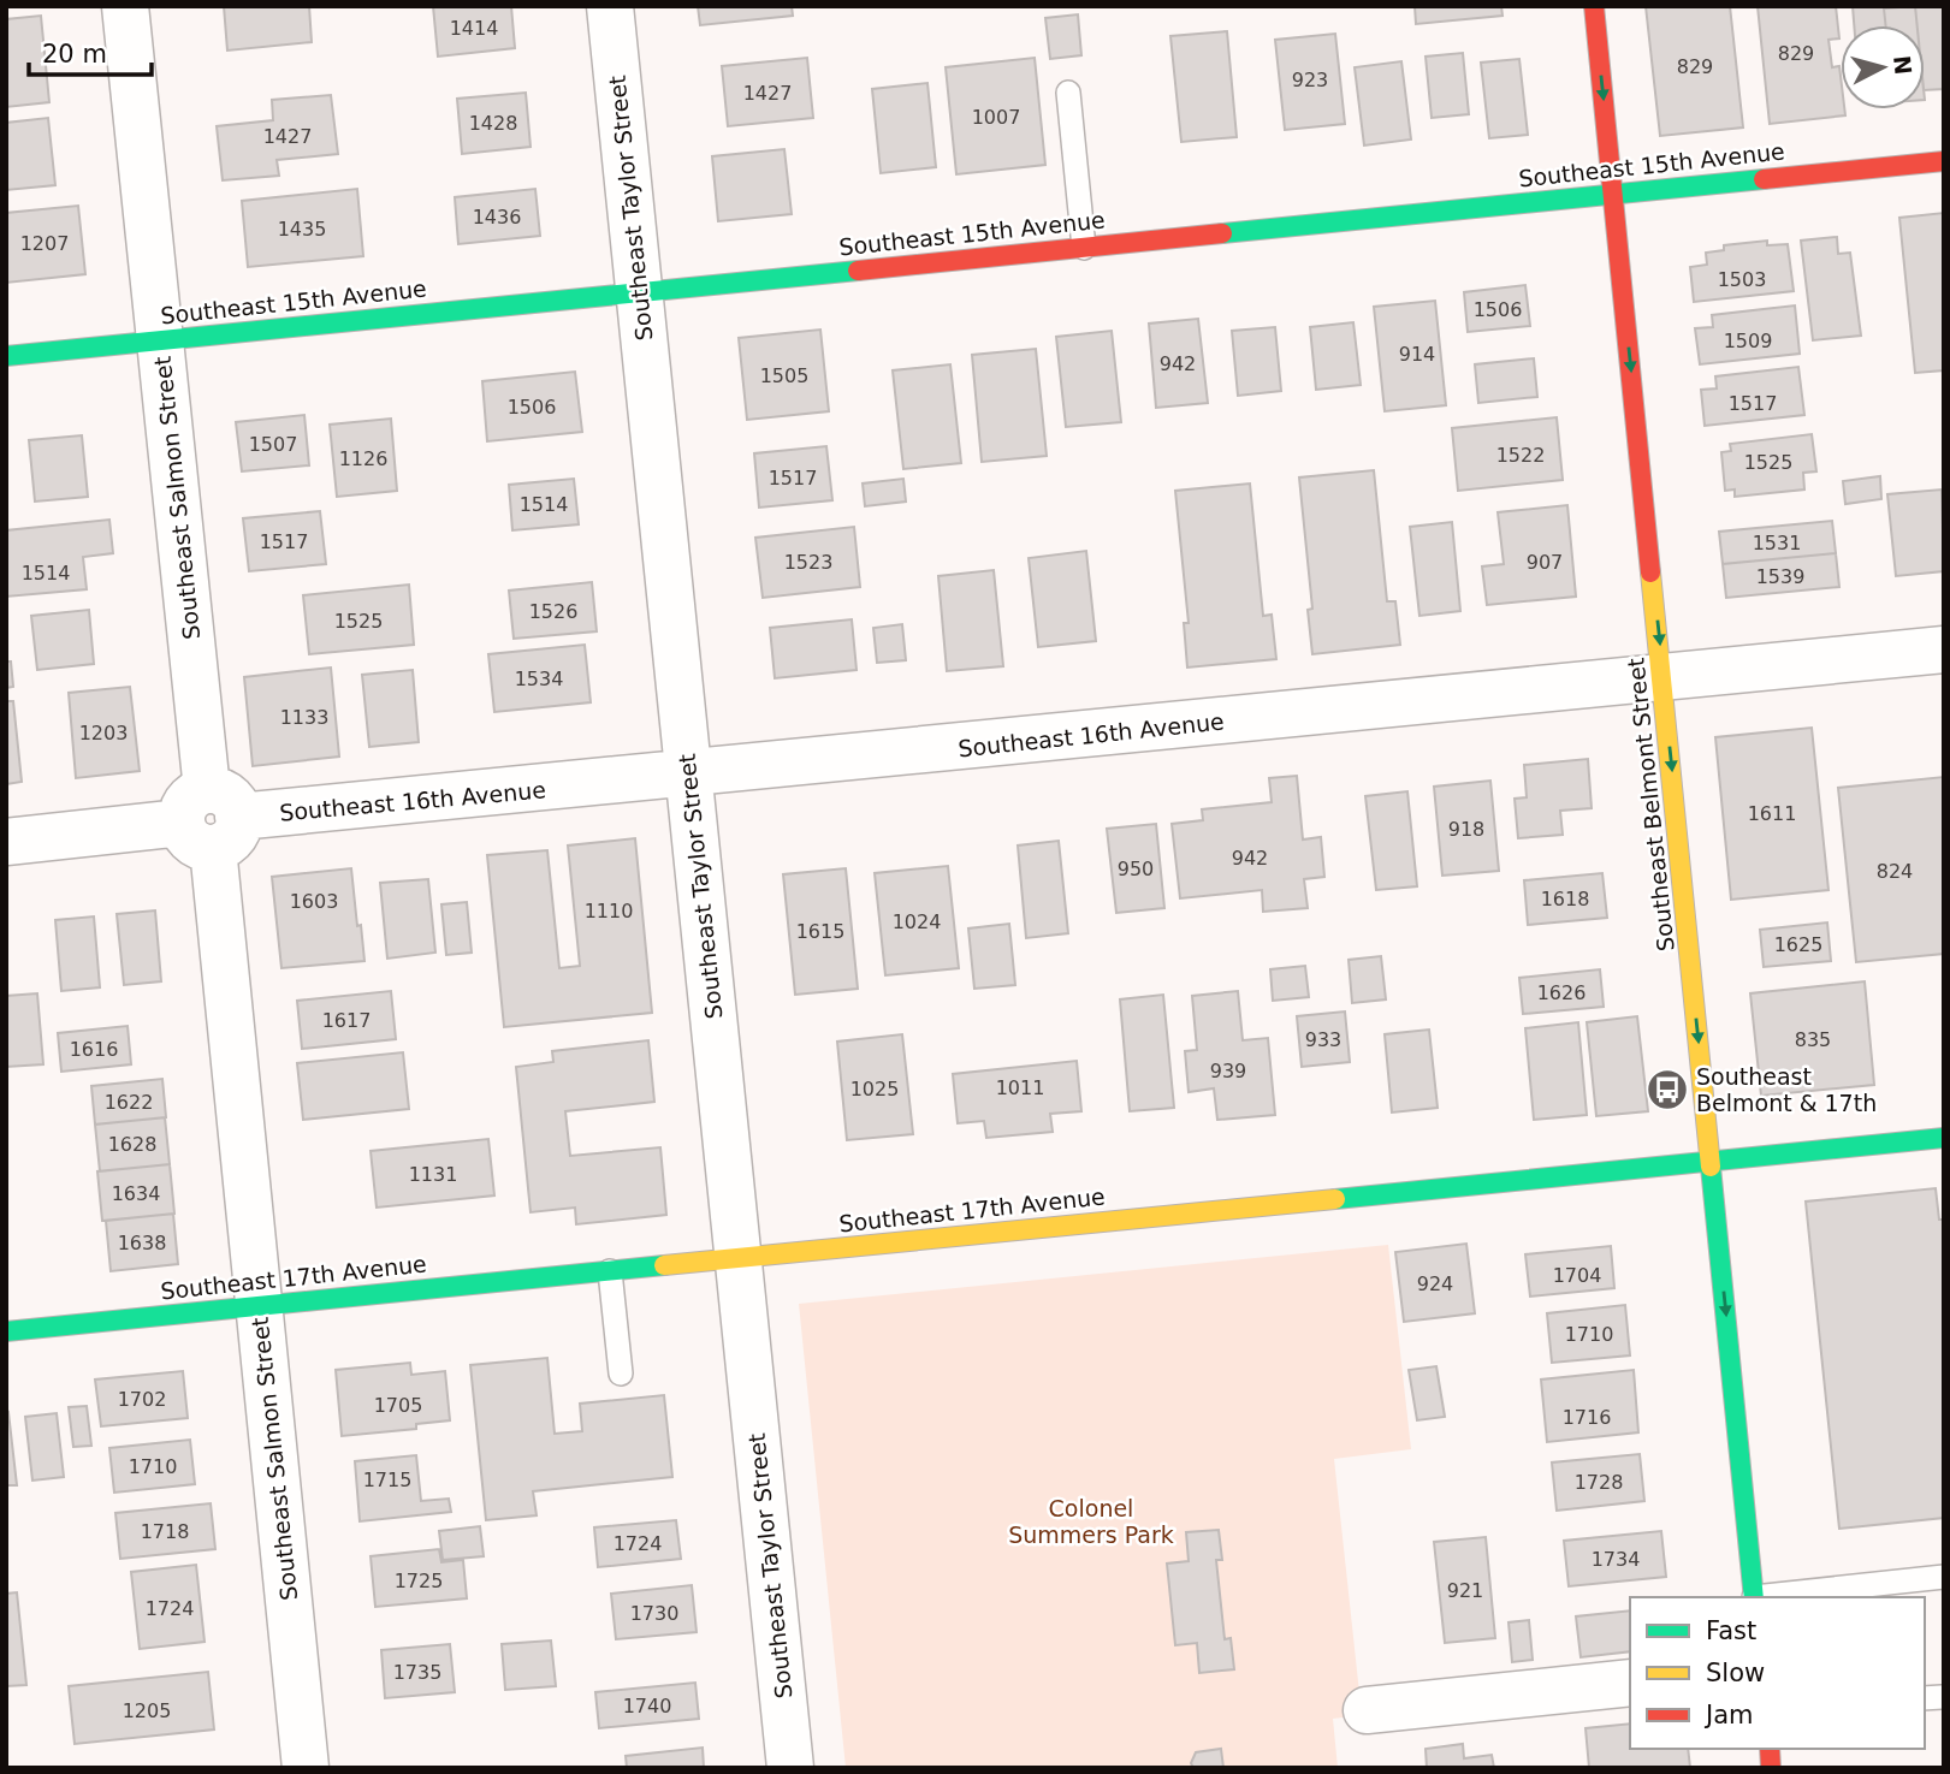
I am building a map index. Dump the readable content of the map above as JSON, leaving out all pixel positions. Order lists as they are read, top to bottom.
{
  "streets": {
    "street": [
      "Southeast 15th Avenue",
      "Southeast Taylor Street",
      "Southeast Salmon Street",
      "Southeast 16th Avenue",
      "Southeast Belmont Street",
      "Southeast 17th Avenue"
    ]
  },
  "crossings": [
    ["Southeast 15th Avenue", "Southeast Taylor Street"],
    ["Southeast 15th Avenue", "Southeast Salmon Street"],
    ["Southeast 15th Avenue", "Southeast Belmont Street"],
    ["Southeast Taylor Street", "Southeast 16th Avenue"],
    ["Southeast Taylor Street", "Southeast 17th Avenue"],
    ["Southeast Salmon Street", "Southeast 16th Avenue"],
    ["Southeast Salmon Street", "Southeast 17th Avenue"],
    ["Southeast 16th Avenue", "Southeast Belmont Street"],
    ["Southeast Belmont Street", "Southeast 17th Avenue"]
  ],
  "one_way": ["Southeast Belmont Street"],
  "parks": ["Colonel Summers Park"],
  "places": {
    "bus stop": ["Southeast Belmont & 17th"]
  },
  "house_numbers": [
    "1414",
    "829",
    "829",
    "923",
    "1427",
    "1007",
    "1428",
    "1427",
    "1436",
    "1435",
    "1207",
    "1503",
    "1506",
    "1509",
    "914",
    "942",
    "1505",
    "1517",
    "1506",
    "1507",
    "1522",
    "1126",
    "1525",
    "1517",
    "1514",
    "1517",
    "1531",
    "1523",
    "907",
    "1514",
    "1539",
    "1526",
    "1525",
    "1534",
    "1133",
    "1203",
    "1611",
    "918",
    "942",
    "950",
    "824",
    "1618",
    "1603",
    "1110",
    "1024",
    "1615",
    "1625",
    "1626",
    "1617",
    "933",
    "835",
    "1616",
    "939",
    "1011",
    "1025",
    "1622",
    "1628",
    "1131",
    "1634",
    "1638",
    "1704",
    "924",
    "1710",
    "1702",
    "1705",
    "1716",
    "1710",
    "1715",
    "1728",
    "1718",
    "1724",
    "1734",
    "1725",
    "921",
    "1724",
    "1730",
    "1735",
    "1740",
    "1205"
  ],
  "legend": ["Fast", "Slow", "Jam"],
  "scale_bar": "20 m",
  "north": "right"
}
